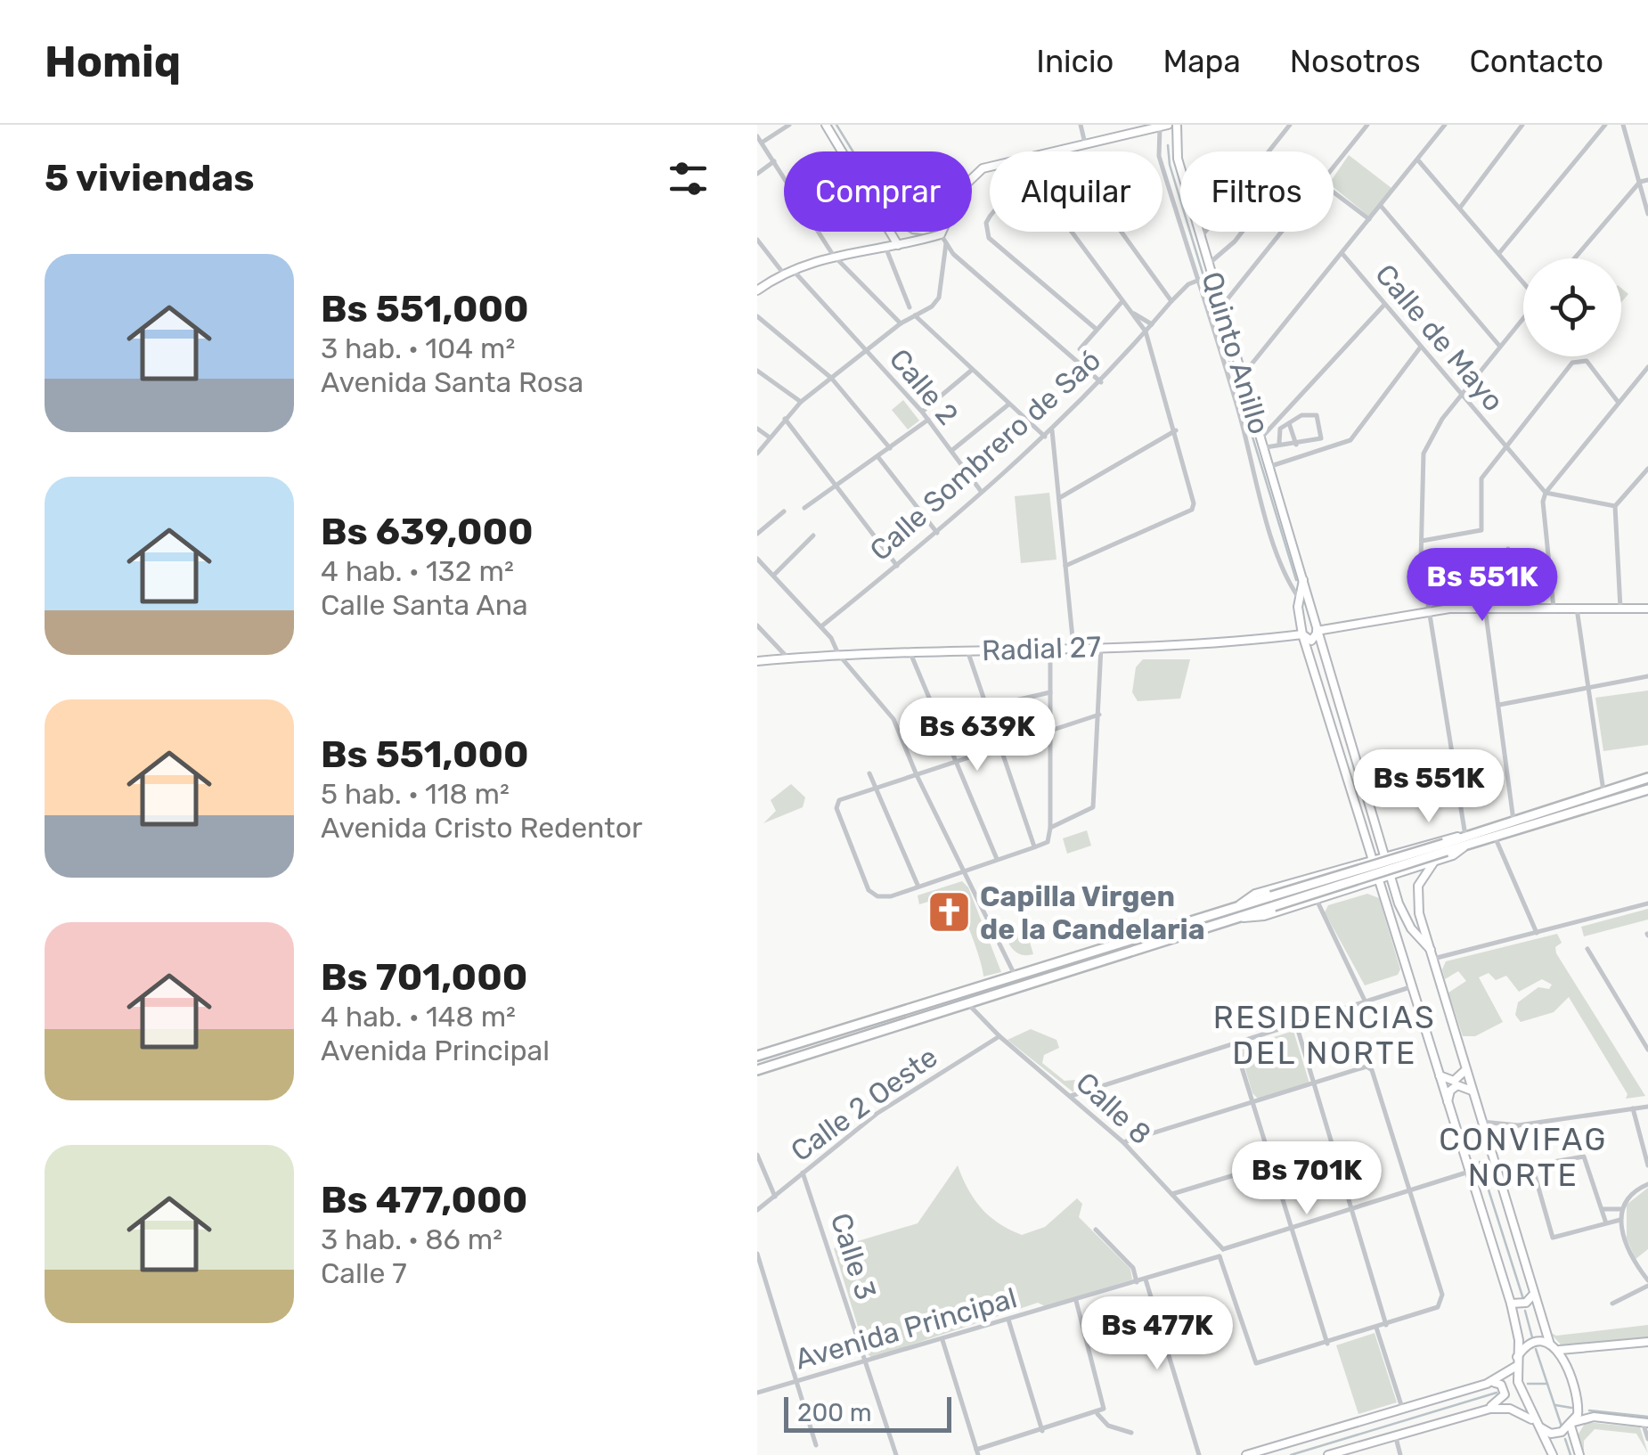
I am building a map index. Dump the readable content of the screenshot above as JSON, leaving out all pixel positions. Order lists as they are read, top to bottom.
{
  "streets": {
    "street": [
      "Calle de Mayo",
      "Quinto Anillo",
      "Calle 2",
      "Calle Sombrero de Saó",
      "Radial 27",
      "Calle 2 Oeste",
      "Calle 8",
      "Calle 3",
      "Avenida Principal"
    ]
  },
  "crossings": [
    ["Quinto Anillo", "Calle Sombrero de Saó"],
    ["Quinto Anillo", "Radial 27"],
    ["Calle 2", "Calle Sombrero de Saó"],
    ["Calle 2 Oeste", "Calle 8"],
    ["Calle 2 Oeste", "Calle 3"],
    ["Calle 3", "Avenida Principal"]
  ],
  "districts": ["RESIDENCIAS DEL NORTE", "CONVIFAG NORTE"],
  "places": {
    "church": ["Capilla Virgen de la Candelaria"]
  },
  "scale_bar": "200 m",
  "page": {
    "header": "Homiq",
    "nav": [
      "Inicio",
      "Mapa",
      "Nosotros",
      "Contacto"
    ],
    "heading": "5 viviendas",
    "chip": ["Comprar", "Alquilar", "Filtros"],
    "list": [
      {
        "name": "Bs 551,000",
        "note": "3 hab. · 104 m² · Avenida Santa Rosa"
      },
      {
        "name": "Bs 639,000",
        "note": "4 hab. · 132 m² · Calle Santa Ana"
      },
      {
        "name": "Bs 551,000",
        "note": "5 hab. · 118 m² · Avenida Cristo Redentor"
      },
      {
        "name": "Bs 701,000",
        "note": "4 hab. · 148 m² · Avenida Principal"
      },
      {
        "name": "Bs 477,000",
        "note": "3 hab. · 86 m² · Calle 7"
      }
    ],
    "price": [
      "Bs 551K",
      "Bs 639K",
      "Bs 551K",
      "Bs 701K",
      "Bs 477K"
    ],
    "scale": "200 m"
  }
}
